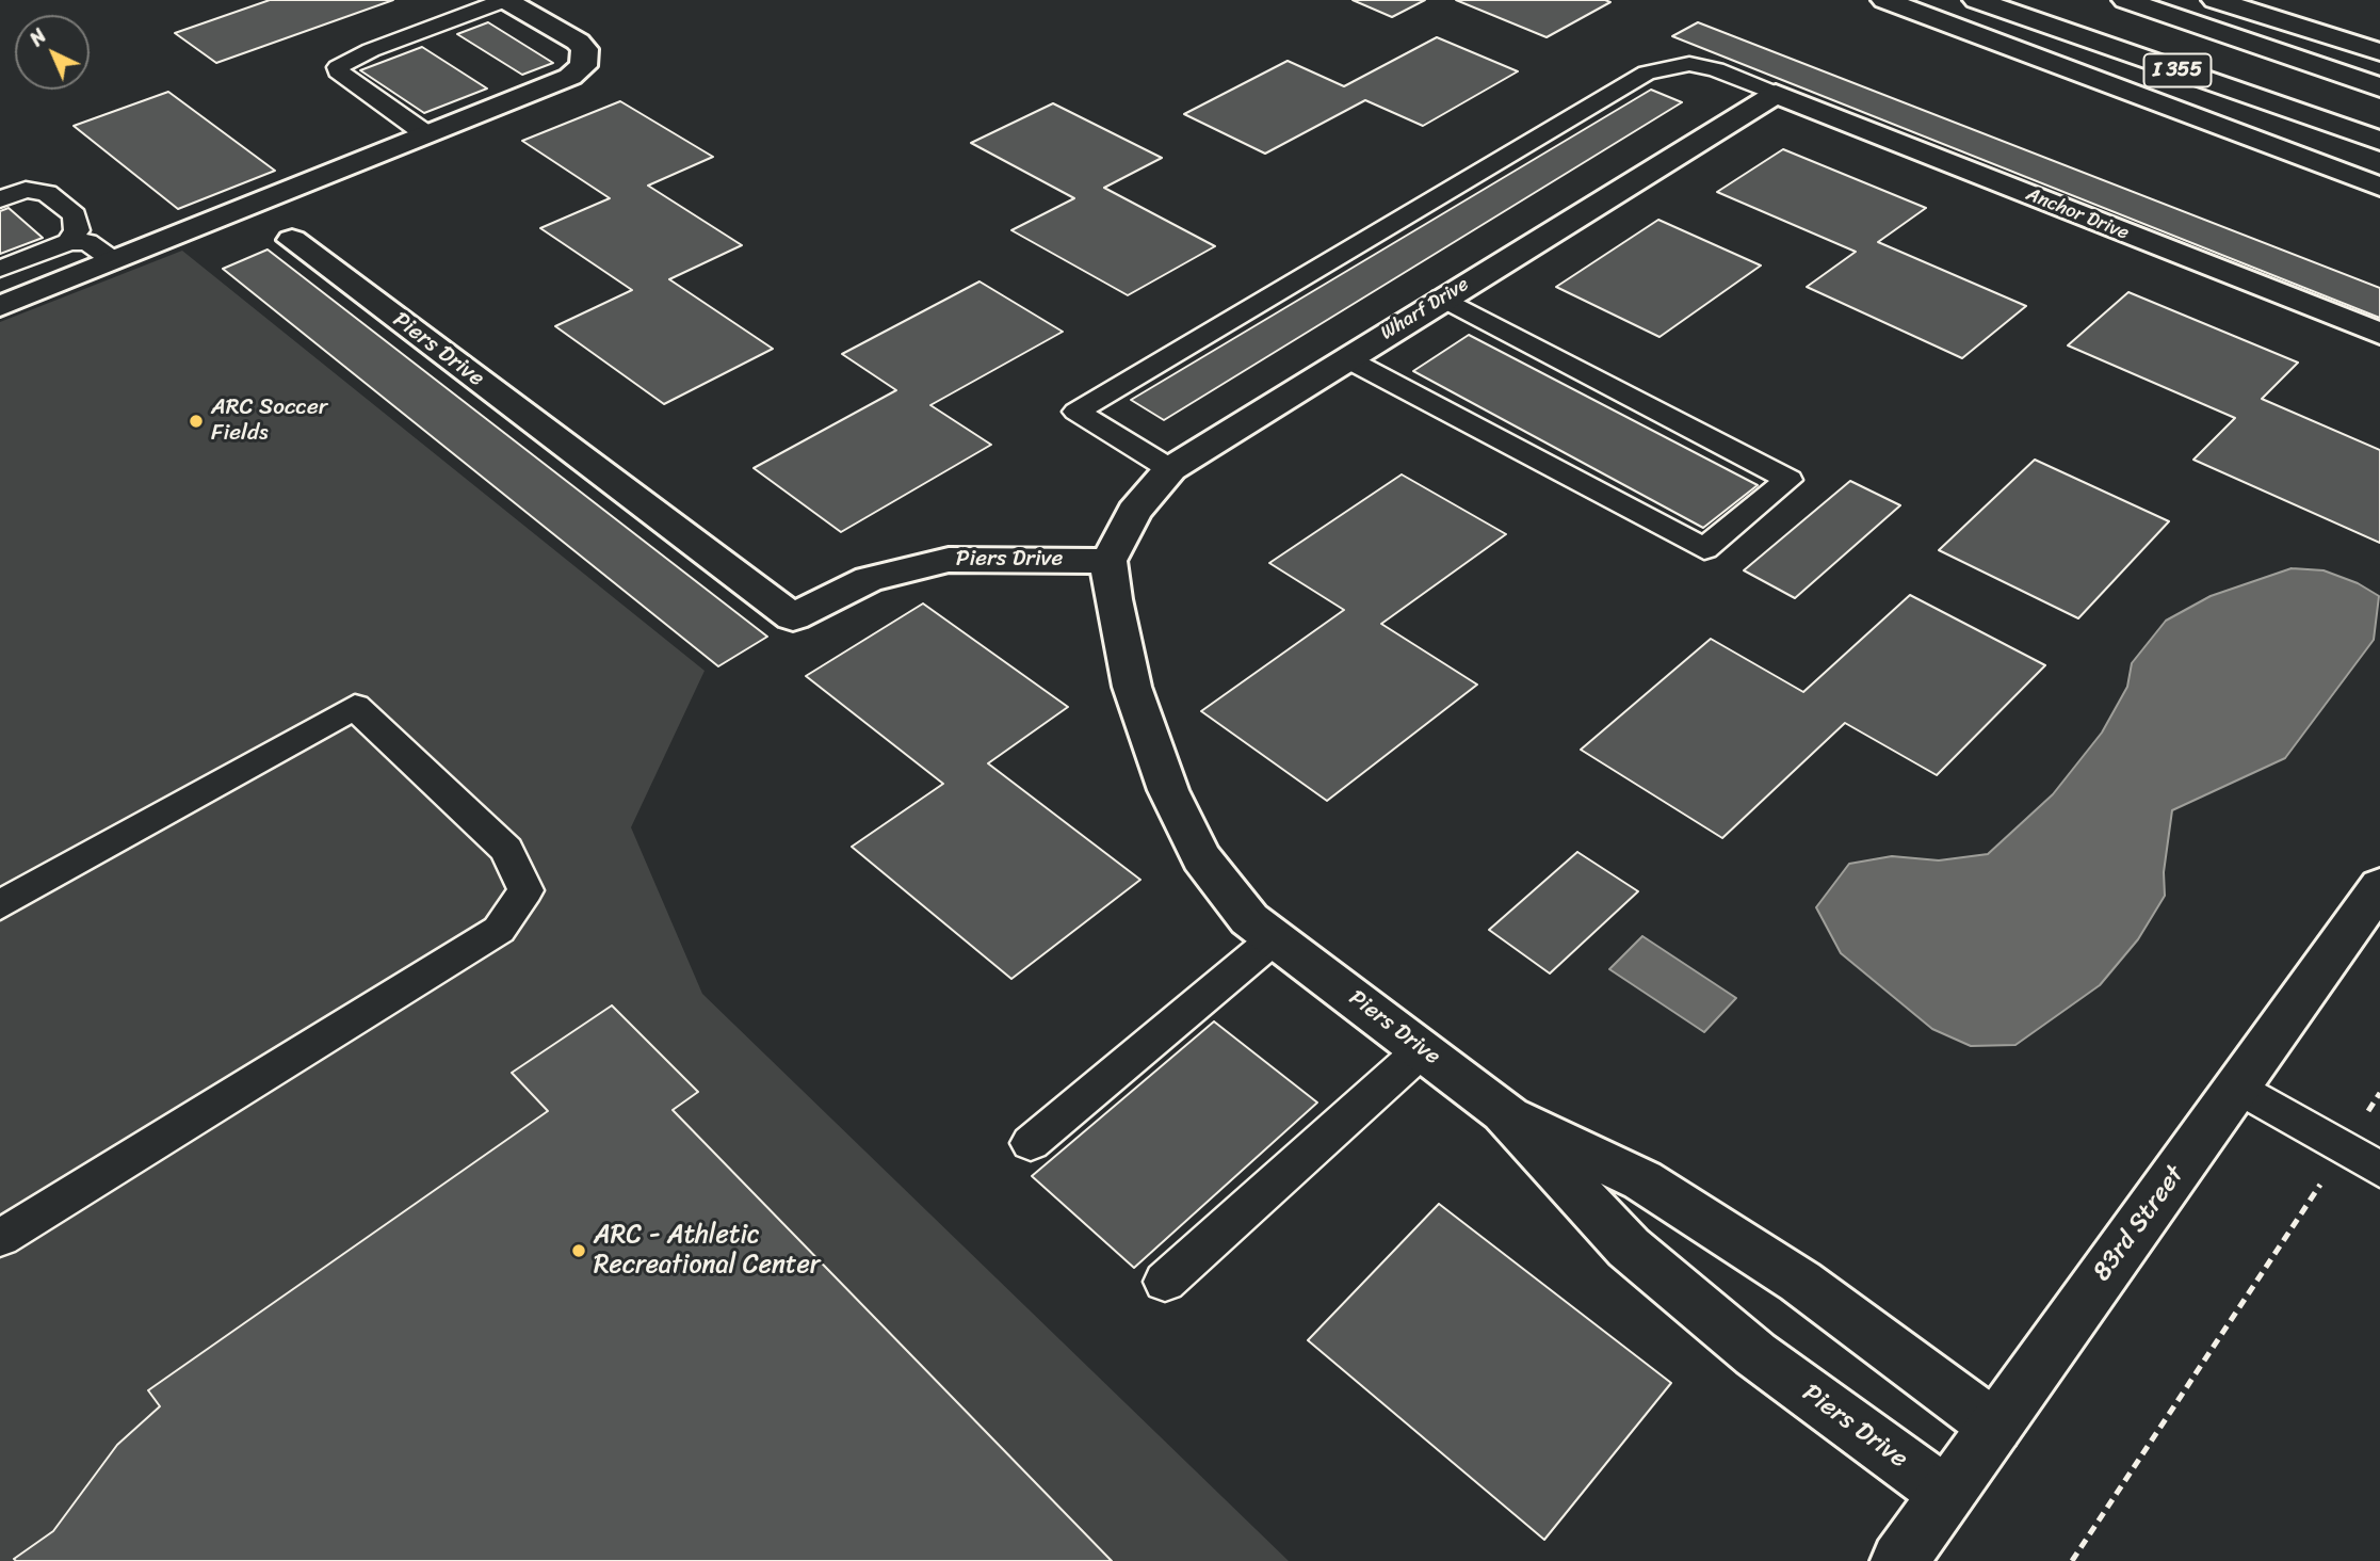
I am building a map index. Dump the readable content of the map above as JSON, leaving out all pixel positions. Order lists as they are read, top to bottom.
{
  "streets": {
    "main road": [
      "I 355",
      "Anchor Drive",
      "Wharf Drive",
      "Piers Drive",
      "83rd Street"
    ]
  },
  "crossings": [
    ["Anchor Drive", "Wharf Drive"],
    ["Wharf Drive", "Piers Drive"],
    ["Piers Drive", "83rd Street"]
  ],
  "places": ["ARC Soccer Fields", "ARC - Athletic Recreational Center"],
  "north": "top left"
}
